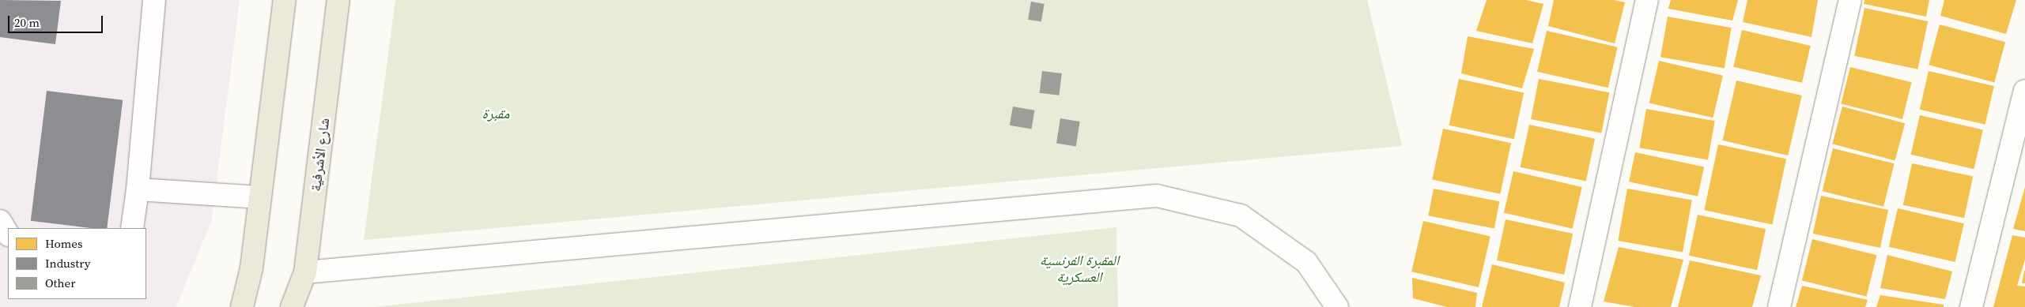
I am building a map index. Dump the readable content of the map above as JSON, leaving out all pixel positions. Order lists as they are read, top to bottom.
{
  "streets": {
    "main road": ["شارع الأشرفية"]
  },
  "parks": ["مقبرة", "المقبرة الفرنسية العسكرية"],
  "legend": ["Homes", "Industry", "Other"],
  "scale_bar": "20 m"
}
